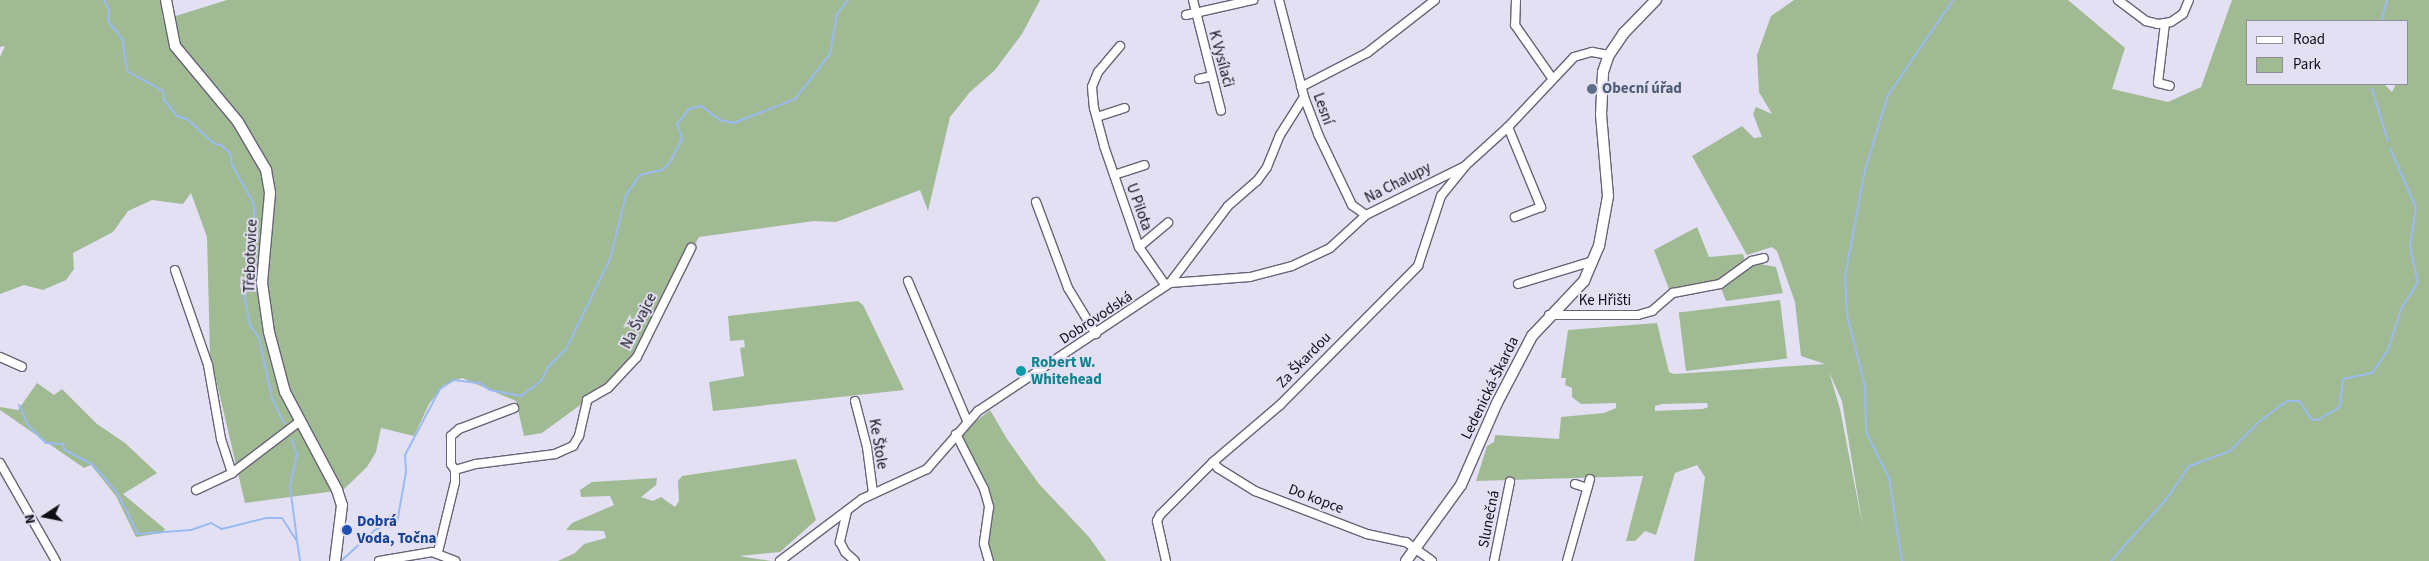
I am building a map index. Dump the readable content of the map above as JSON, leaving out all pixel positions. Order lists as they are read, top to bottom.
{
  "streets": {
    "main road": ["Třebotovice", "Ledenická-Škarda"],
    "street": [
      "K Vysílači",
      "Lesní",
      "Na Chalupy",
      "U Pilota",
      "Ke Hřišti",
      "Dobrovodská",
      "Na Švajce",
      "Za Škardou",
      "Ke Štole",
      "Do kopce",
      "Slunečná"
    ]
  },
  "crossings": [
    ["Lesní", "Na Chalupy"],
    ["Lesní", "Dobrovodská"],
    ["Na Chalupy", "U Pilota"],
    ["Na Chalupy", "Dobrovodská"],
    ["Na Chalupy", "Za Škardou"],
    ["Na Chalupy", "Ledenická-Škarda"],
    ["U Pilota", "Dobrovodská"],
    ["Ke Hřišti", "Ledenická-Škarda"],
    ["Dobrovodská", "Ke Štole"],
    ["Za Škardou", "Do kopce"],
    ["Ledenická-Škarda", "Do kopce"]
  ],
  "places": ["Obecní úřad", "Robert W. Whitehead", "Dobrá Voda, Točna"],
  "legend": ["Road", "Park"],
  "north": "left"
}
